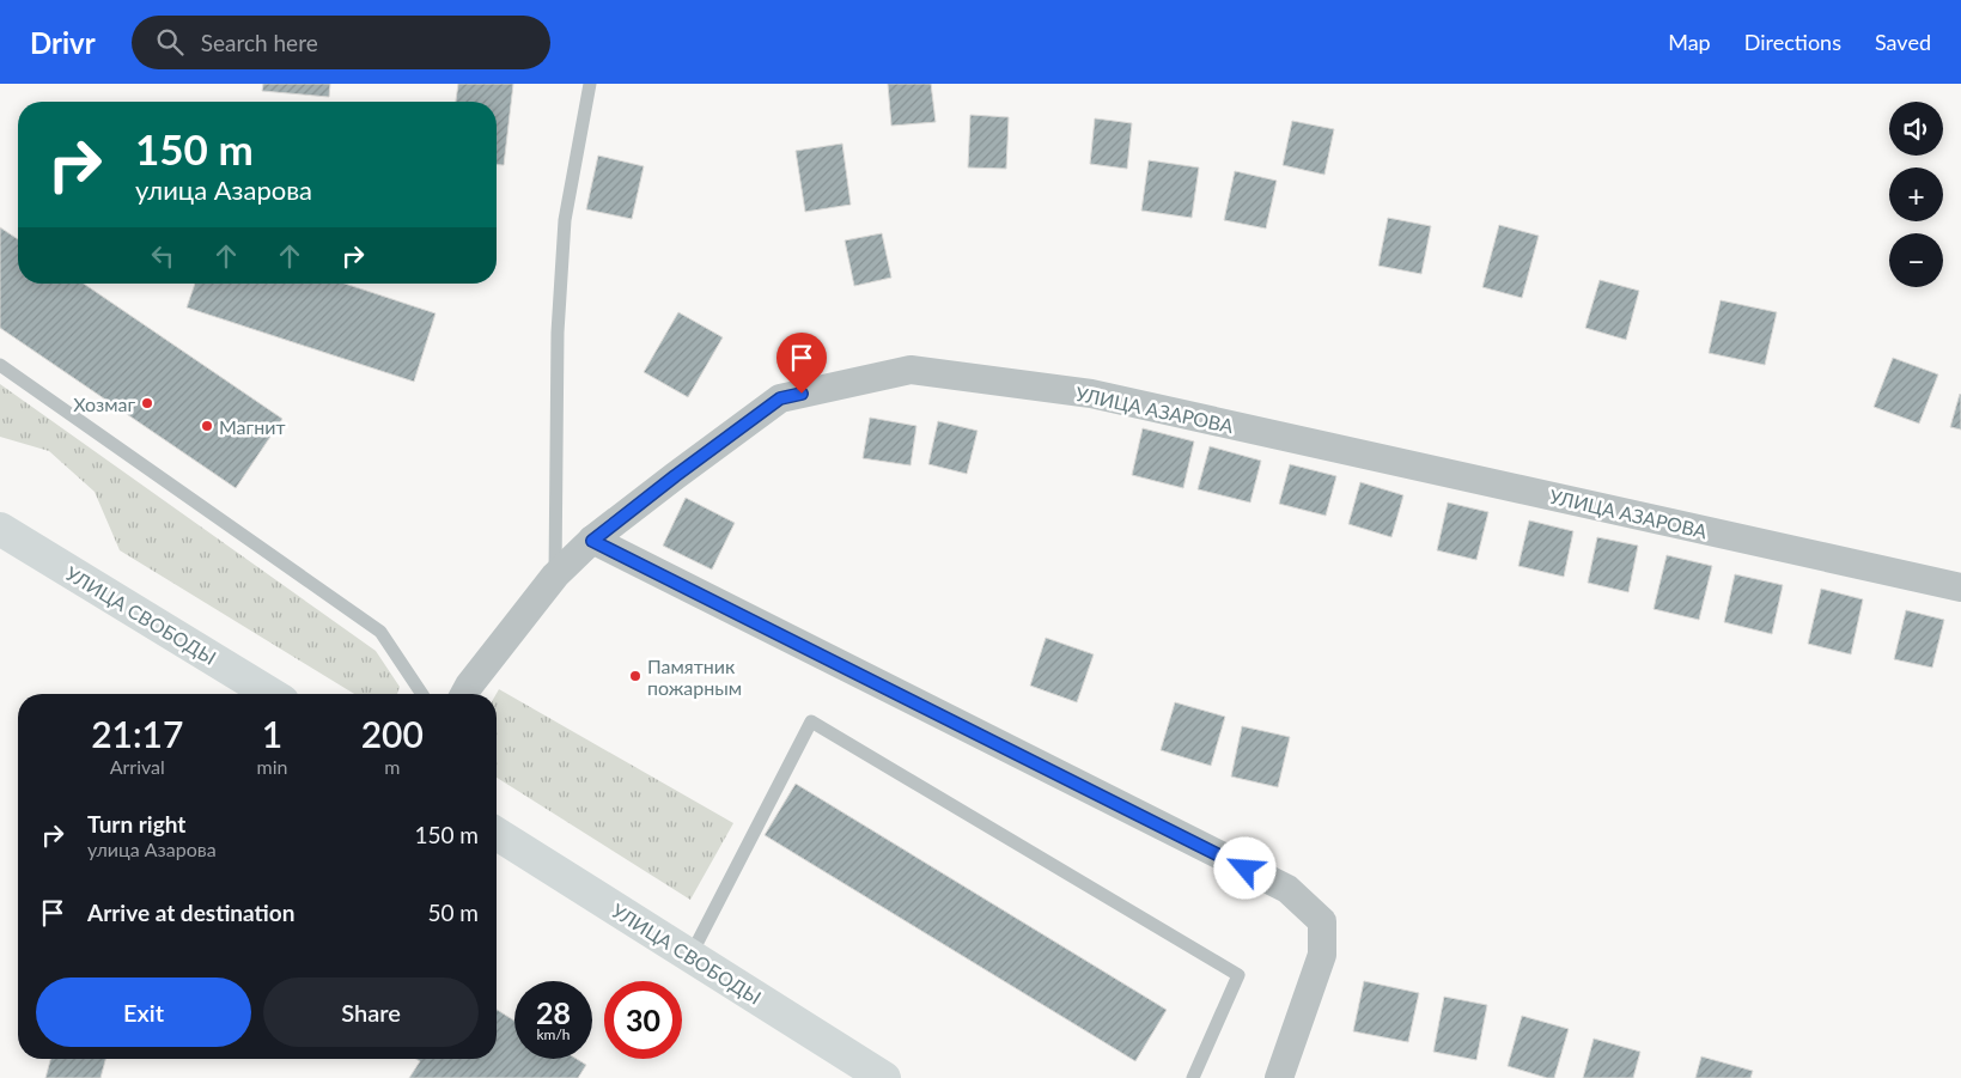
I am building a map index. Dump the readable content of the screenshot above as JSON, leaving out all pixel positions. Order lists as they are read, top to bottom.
{
  "streets": {
    "street": ["УЛИЦА АЗАРОВА", "УЛИЦА СВОБОДЫ"]
  },
  "places": ["Хозмаг", "Магнит", "Памятник пожарным"],
  "page": {
    "header": "Drivr",
    "search": "Search here",
    "nav": ["Map", "Directions", "Saved"],
    "map_buttons": ["+", "−"],
    "turn": ["150 m", "улица Азарова"],
    "eta": [
      "21:17",
      "Arrival",
      "1",
      "min",
      "200",
      "m"
    ],
    "list": [
      {
        "name": "Turn right",
        "note": "улица Азарова",
        "value": "150 m"
      },
      {
        "name": "Arrive at destination",
        "value": "50 m"
      }
    ],
    "buttons": ["Exit", "Share"],
    "speed": "28 km/h",
    "limit": "30"
  }
}
